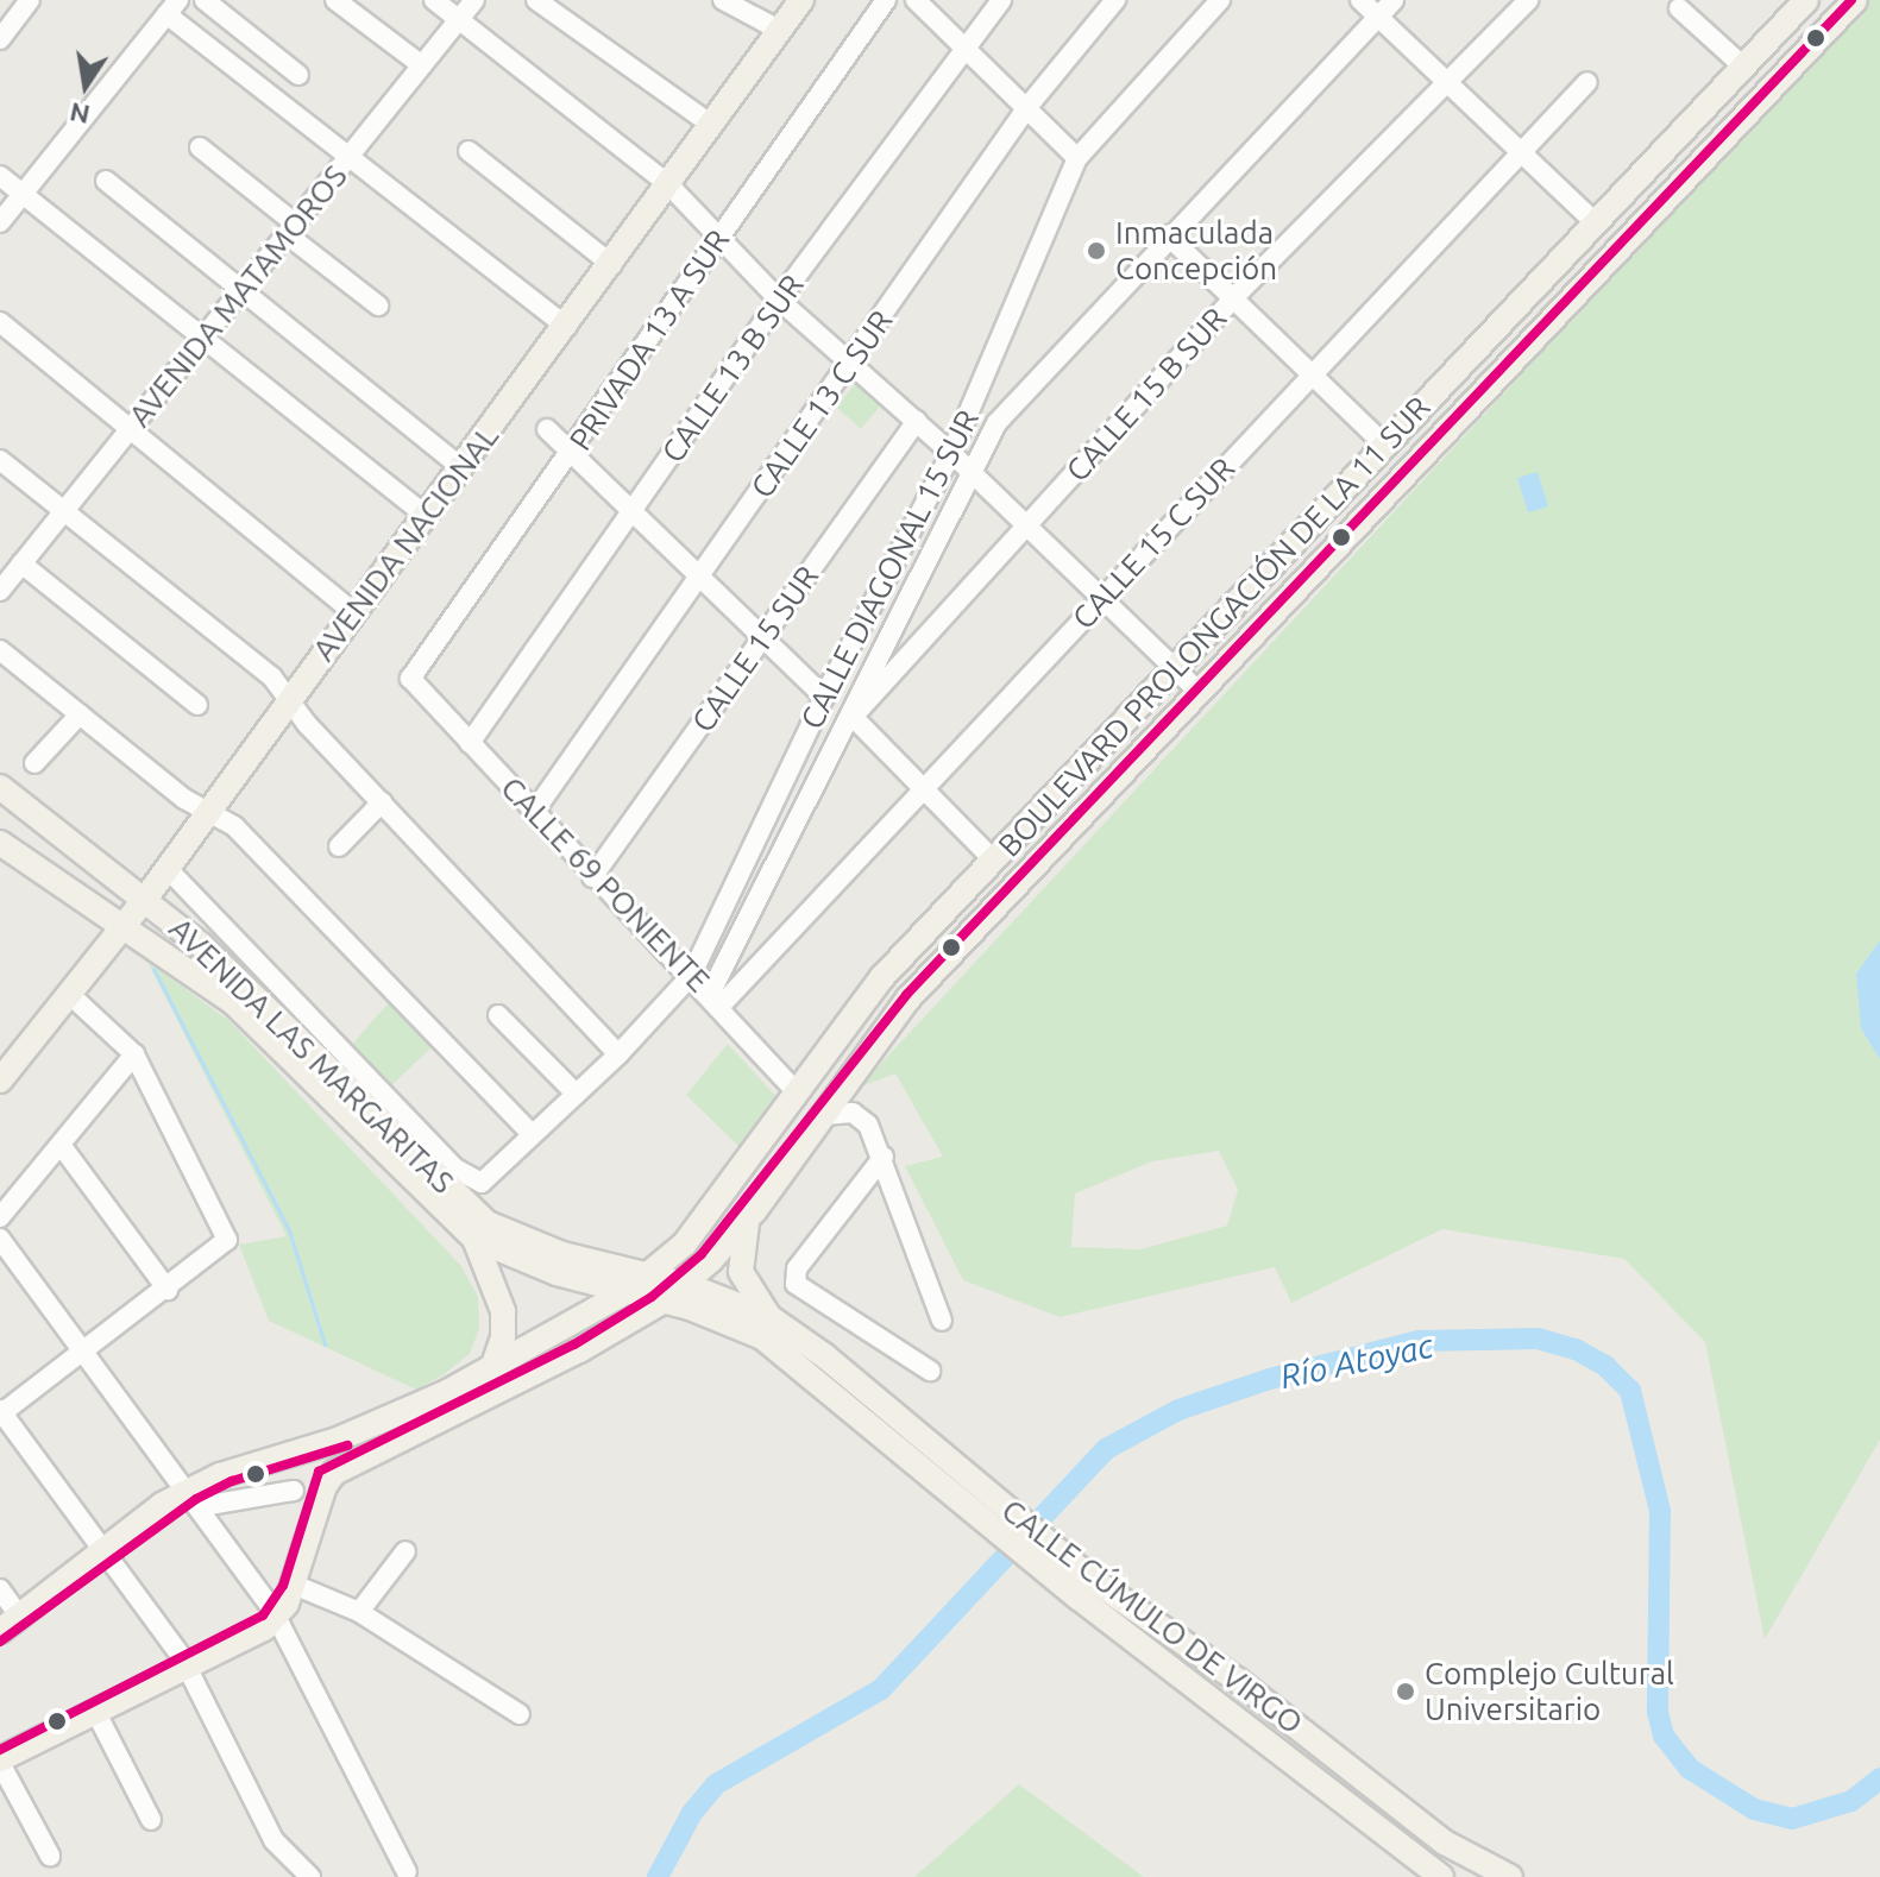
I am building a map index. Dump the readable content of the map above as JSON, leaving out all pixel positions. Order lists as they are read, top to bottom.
{
  "streets": {
    "main road": [
      "AVENIDA NACIONAL",
      "BOULEVARD PROLONGACIÓN DE LA 11 SUR",
      "AVENIDA LAS MARGARITAS",
      "CALLE CÚMULO DE VIRGO"
    ],
    "street": [
      "AVENIDA MATAMOROS",
      "PRIVADA 13 A SUR",
      "CALLE 13 B SUR",
      "CALLE 15 B SUR",
      "CALLE 13 C SUR",
      "CALLE 15 C SUR",
      "CALLE DIAGONAL 15 SUR",
      "CALLE 15 SUR",
      "CALLE 69 PONIENTE"
    ]
  },
  "crossings": [
    ["PRIVADA 13 A SUR", "CALLE 69 PONIENTE"],
    ["CALLE 13 B SUR", "CALLE 69 PONIENTE"],
    ["CALLE 15 B SUR", "CALLE DIAGONAL 15 SUR"],
    ["CALLE 13 C SUR", "CALLE 69 PONIENTE"],
    ["AVENIDA NACIONAL", "CALLE DIAGONAL 15 SUR"],
    ["AVENIDA NACIONAL", "AVENIDA LAS MARGARITAS"],
    ["CALLE 15 C SUR", "CALLE DIAGONAL 15 SUR"],
    ["CALLE 15 C SUR", "CALLE 69 PONIENTE"],
    ["CALLE DIAGONAL 15 SUR", "CALLE 69 PONIENTE"],
    ["BOULEVARD PROLONGACIÓN DE LA 11 SUR", "CALLE 69 PONIENTE"],
    ["BOULEVARD PROLONGACIÓN DE LA 11 SUR", "AVENIDA LAS MARGARITAS"],
    ["BOULEVARD PROLONGACIÓN DE LA 11 SUR", "CALLE CÚMULO DE VIRGO"],
    ["CALLE 15 SUR", "CALLE 69 PONIENTE"],
    ["AVENIDA LAS MARGARITAS", "CALLE CÚMULO DE VIRGO"]
  ],
  "water": ["Río Atoyac"],
  "places": ["Inmaculada Concepción", "Complejo Cultural Universitario"],
  "north": "bottom"
}
